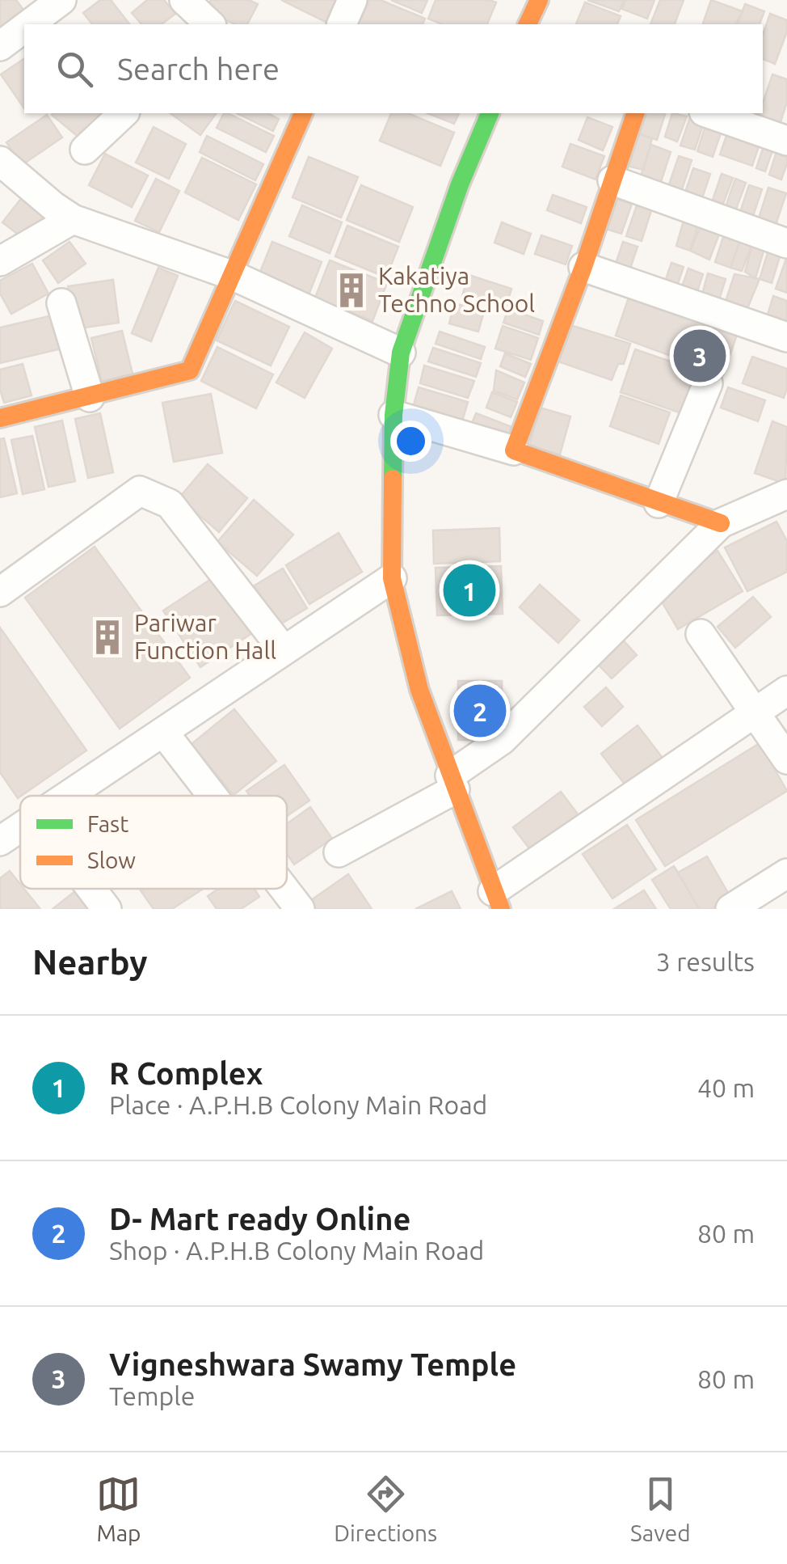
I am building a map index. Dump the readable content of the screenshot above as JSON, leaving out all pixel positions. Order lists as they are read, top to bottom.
{
  "places": {
    "building": ["Kakatiya Techno School", "Pariwar Function Hall"]
  },
  "legend": ["Fast", "Slow"],
  "page": {
    "search": "Search here",
    "pins": ["3", "1", "2"],
    "heading": ["Nearby", "3 results"],
    "list": [
      {
        "mark": "1",
        "name": "R Complex",
        "note": "Place · A.P.H.B Colony Main Road",
        "value": "40 m"
      },
      {
        "mark": "2",
        "name": "D- Mart ready Online",
        "note": "Shop · A.P.H.B Colony Main Road",
        "value": "80 m"
      },
      {
        "mark": "3",
        "name": "Vigneshwara Swamy Temple",
        "note": "Temple",
        "value": "80 m"
      }
    ],
    "nav": ["Map", "Directions", "Saved"]
  }
}
